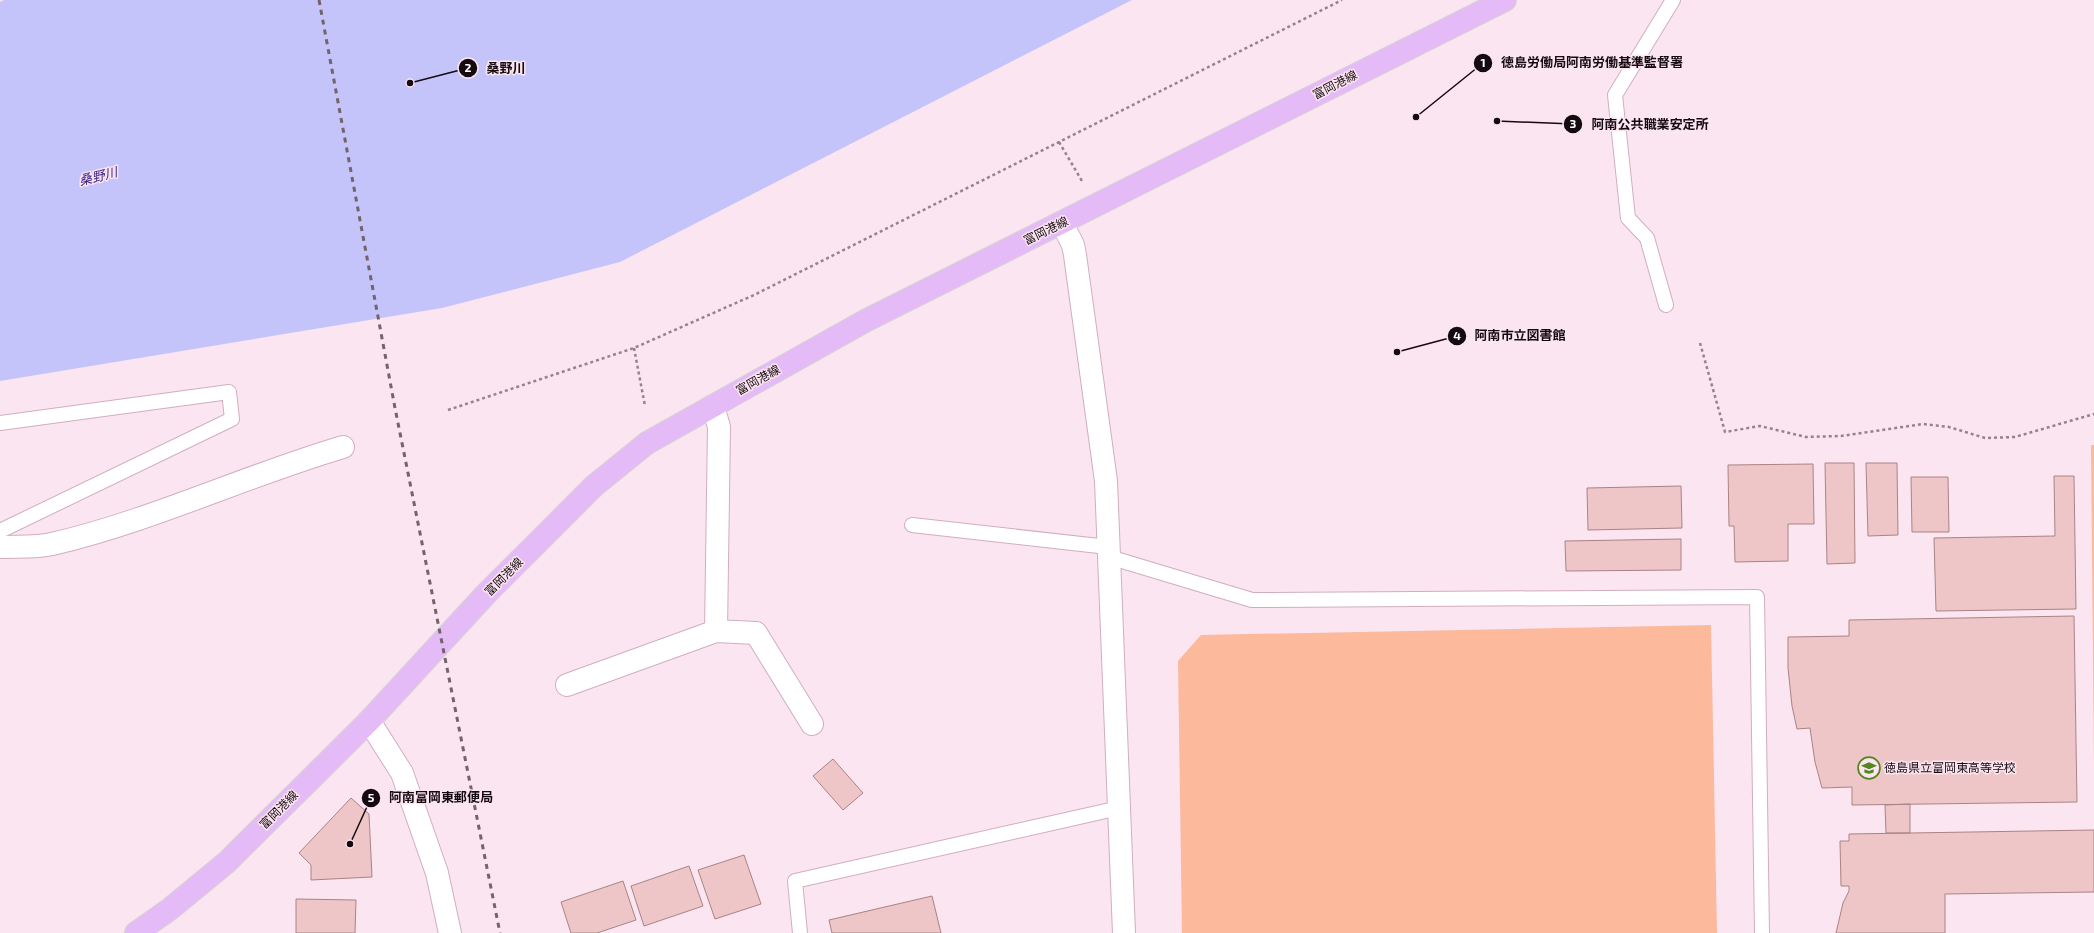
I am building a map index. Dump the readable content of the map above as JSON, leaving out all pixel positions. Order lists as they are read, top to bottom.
{
  "streets": {
    "main road": ["富岡港線"]
  },
  "water": ["桑野川"],
  "places": {
    "other": [
      "桑野川",
      "徳島労働局阿南労働基準監督署",
      "阿南公共職業安定所",
      "阿南市立図書館",
      "阿南富岡東郵便局"
    ],
    "school or university": ["徳島県立富岡東高等学校"]
  }
}
